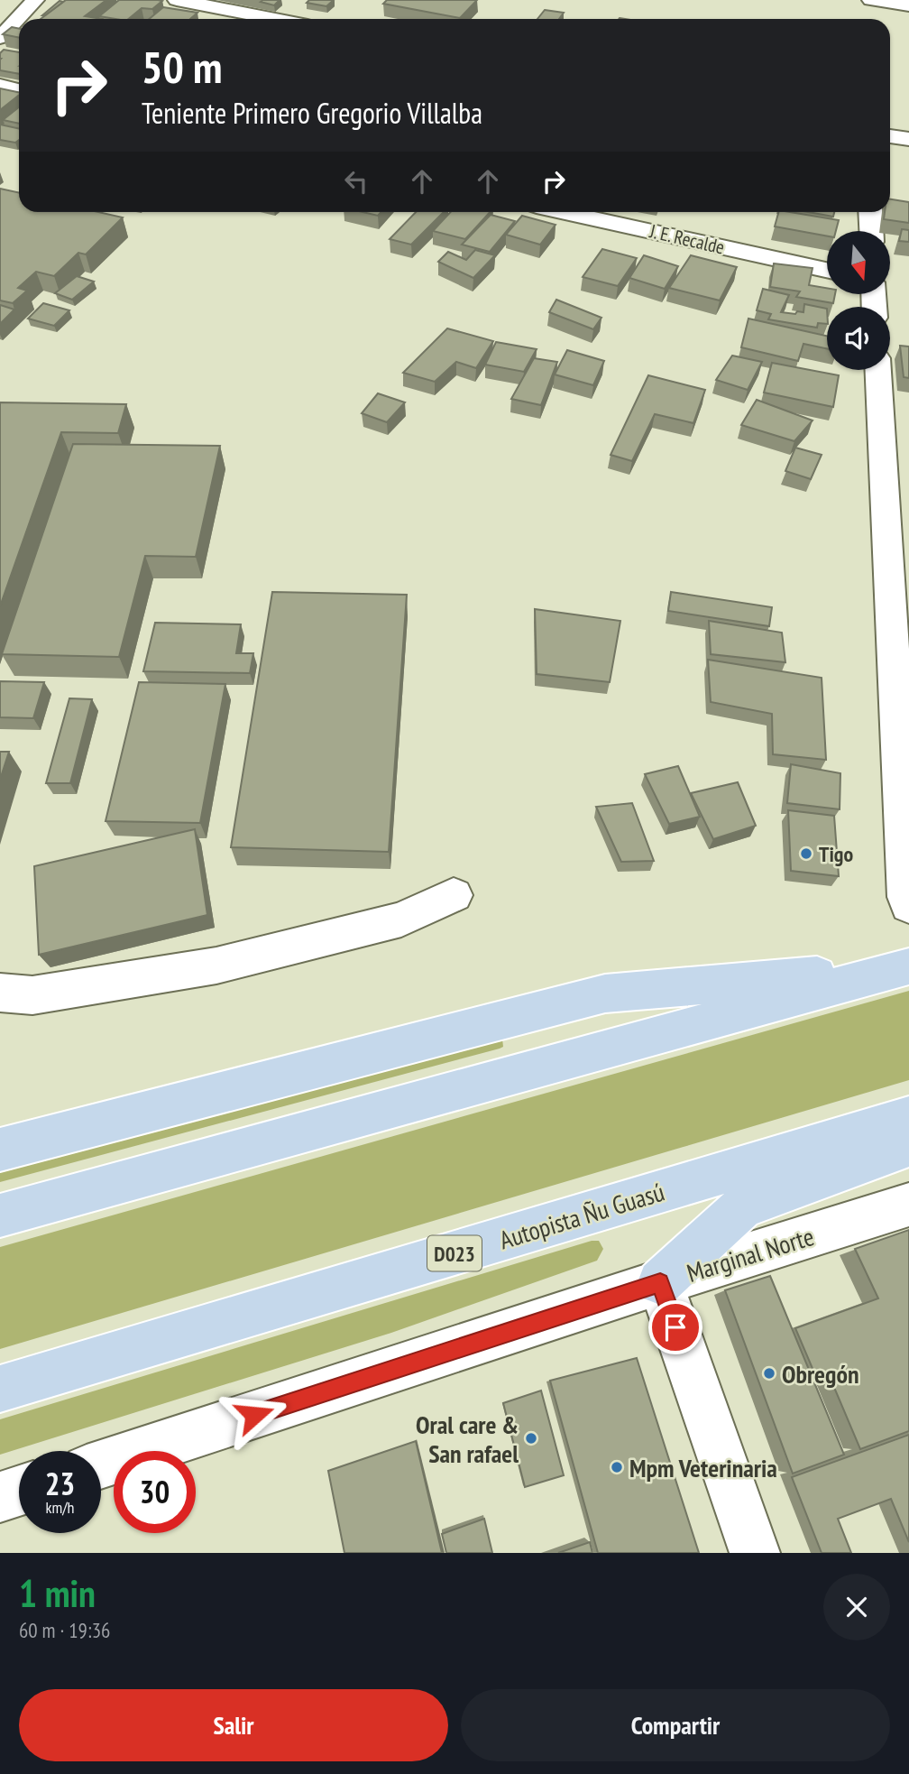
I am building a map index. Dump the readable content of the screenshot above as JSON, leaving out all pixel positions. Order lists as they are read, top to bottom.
{
  "streets": {
    "highway": ["Autopista Ñu Guasú", "D023"],
    "street": ["J. E. Recalde", "Marginal Norte"]
  },
  "places": [
    "Tigo",
    "Obregón",
    "Oral care & San rafael",
    "Mpm Veterinaria"
  ],
  "north": "bottom",
  "page": {
    "turn": ["50 m", "Teniente Primero Gregorio Villalba"],
    "speed": "23 km/h",
    "limit": "30",
    "heading": ["1 min", "60 m · 19:36"],
    "buttons": ["Salir", "Compartir"]
  }
}
